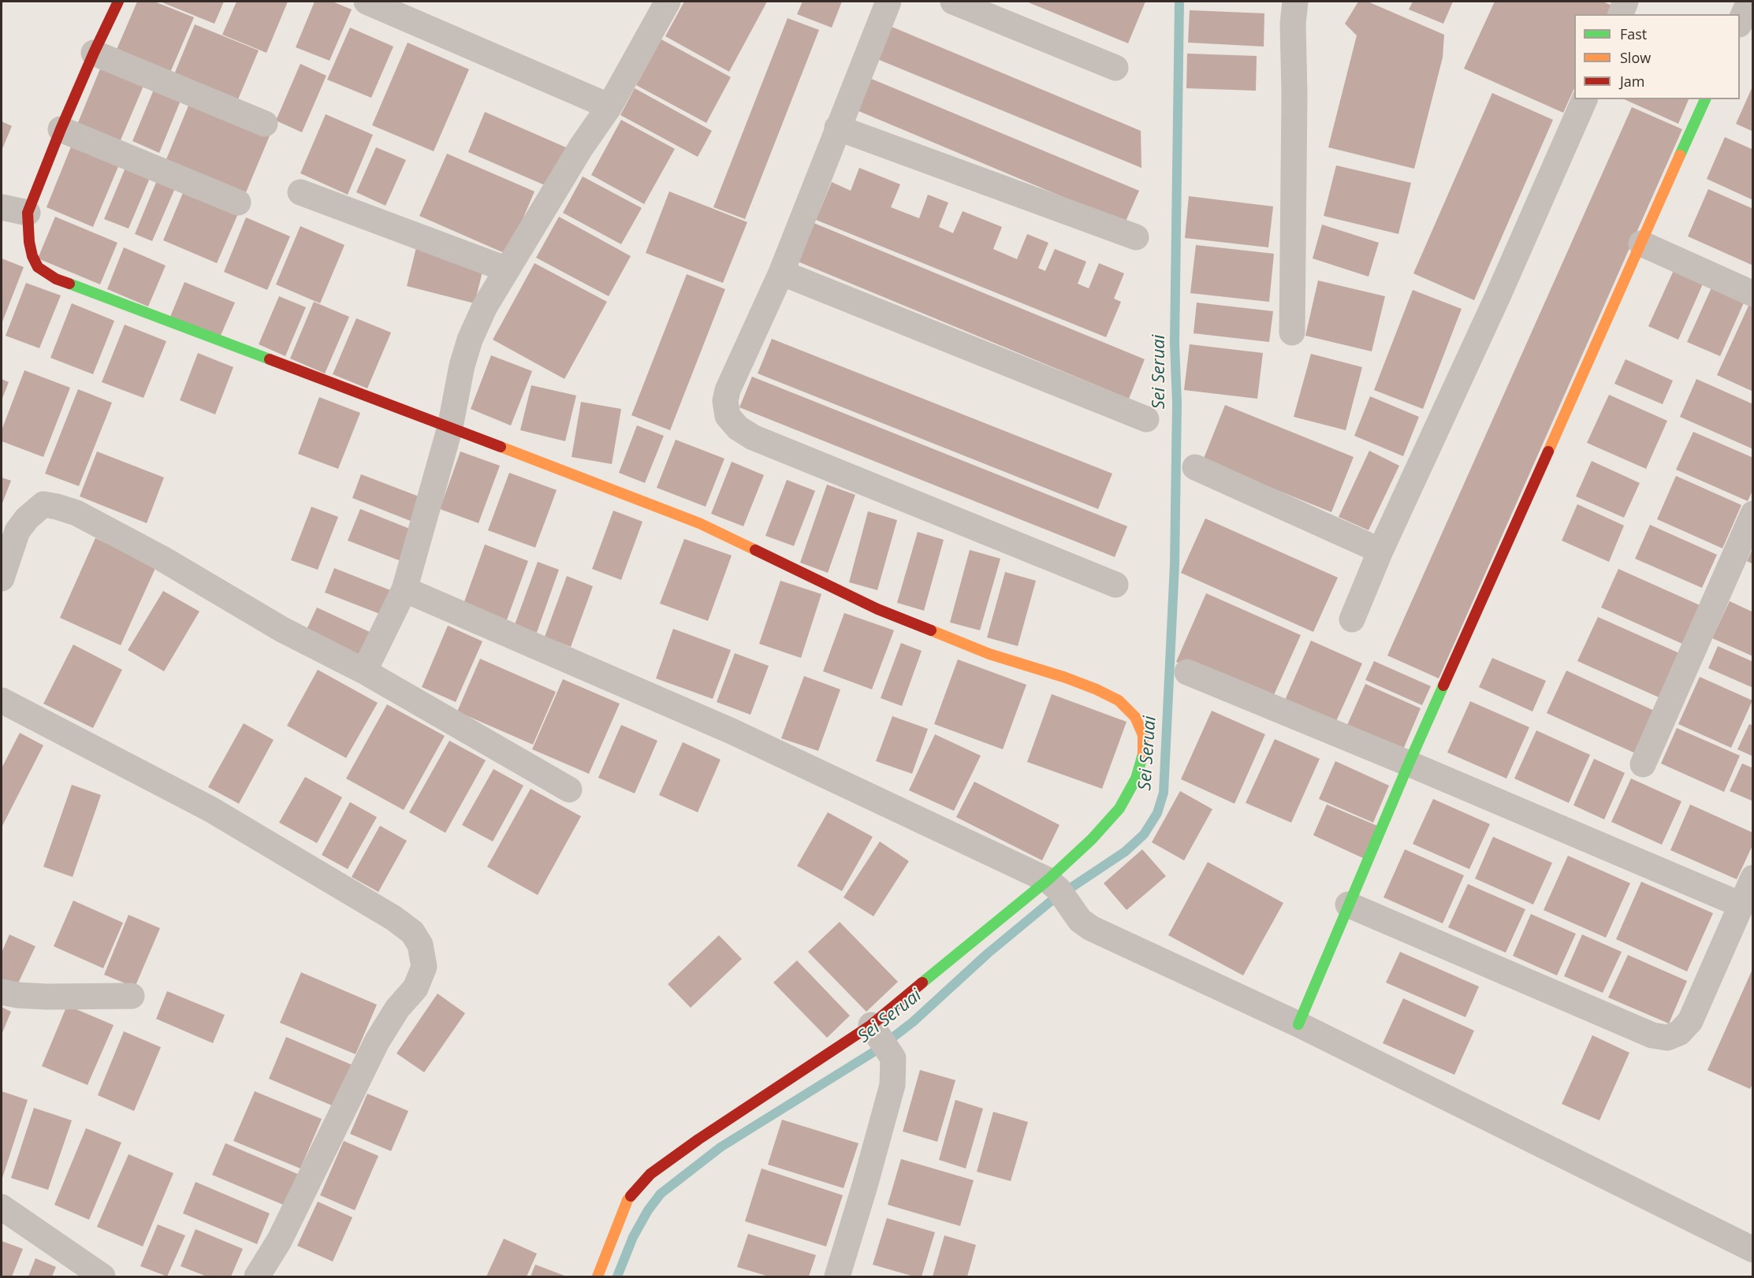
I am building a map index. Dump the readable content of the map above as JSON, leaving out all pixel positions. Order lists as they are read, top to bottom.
{
  "water": ["Sei Seruai"],
  "legend": ["Fast", "Slow", "Jam"]
}
